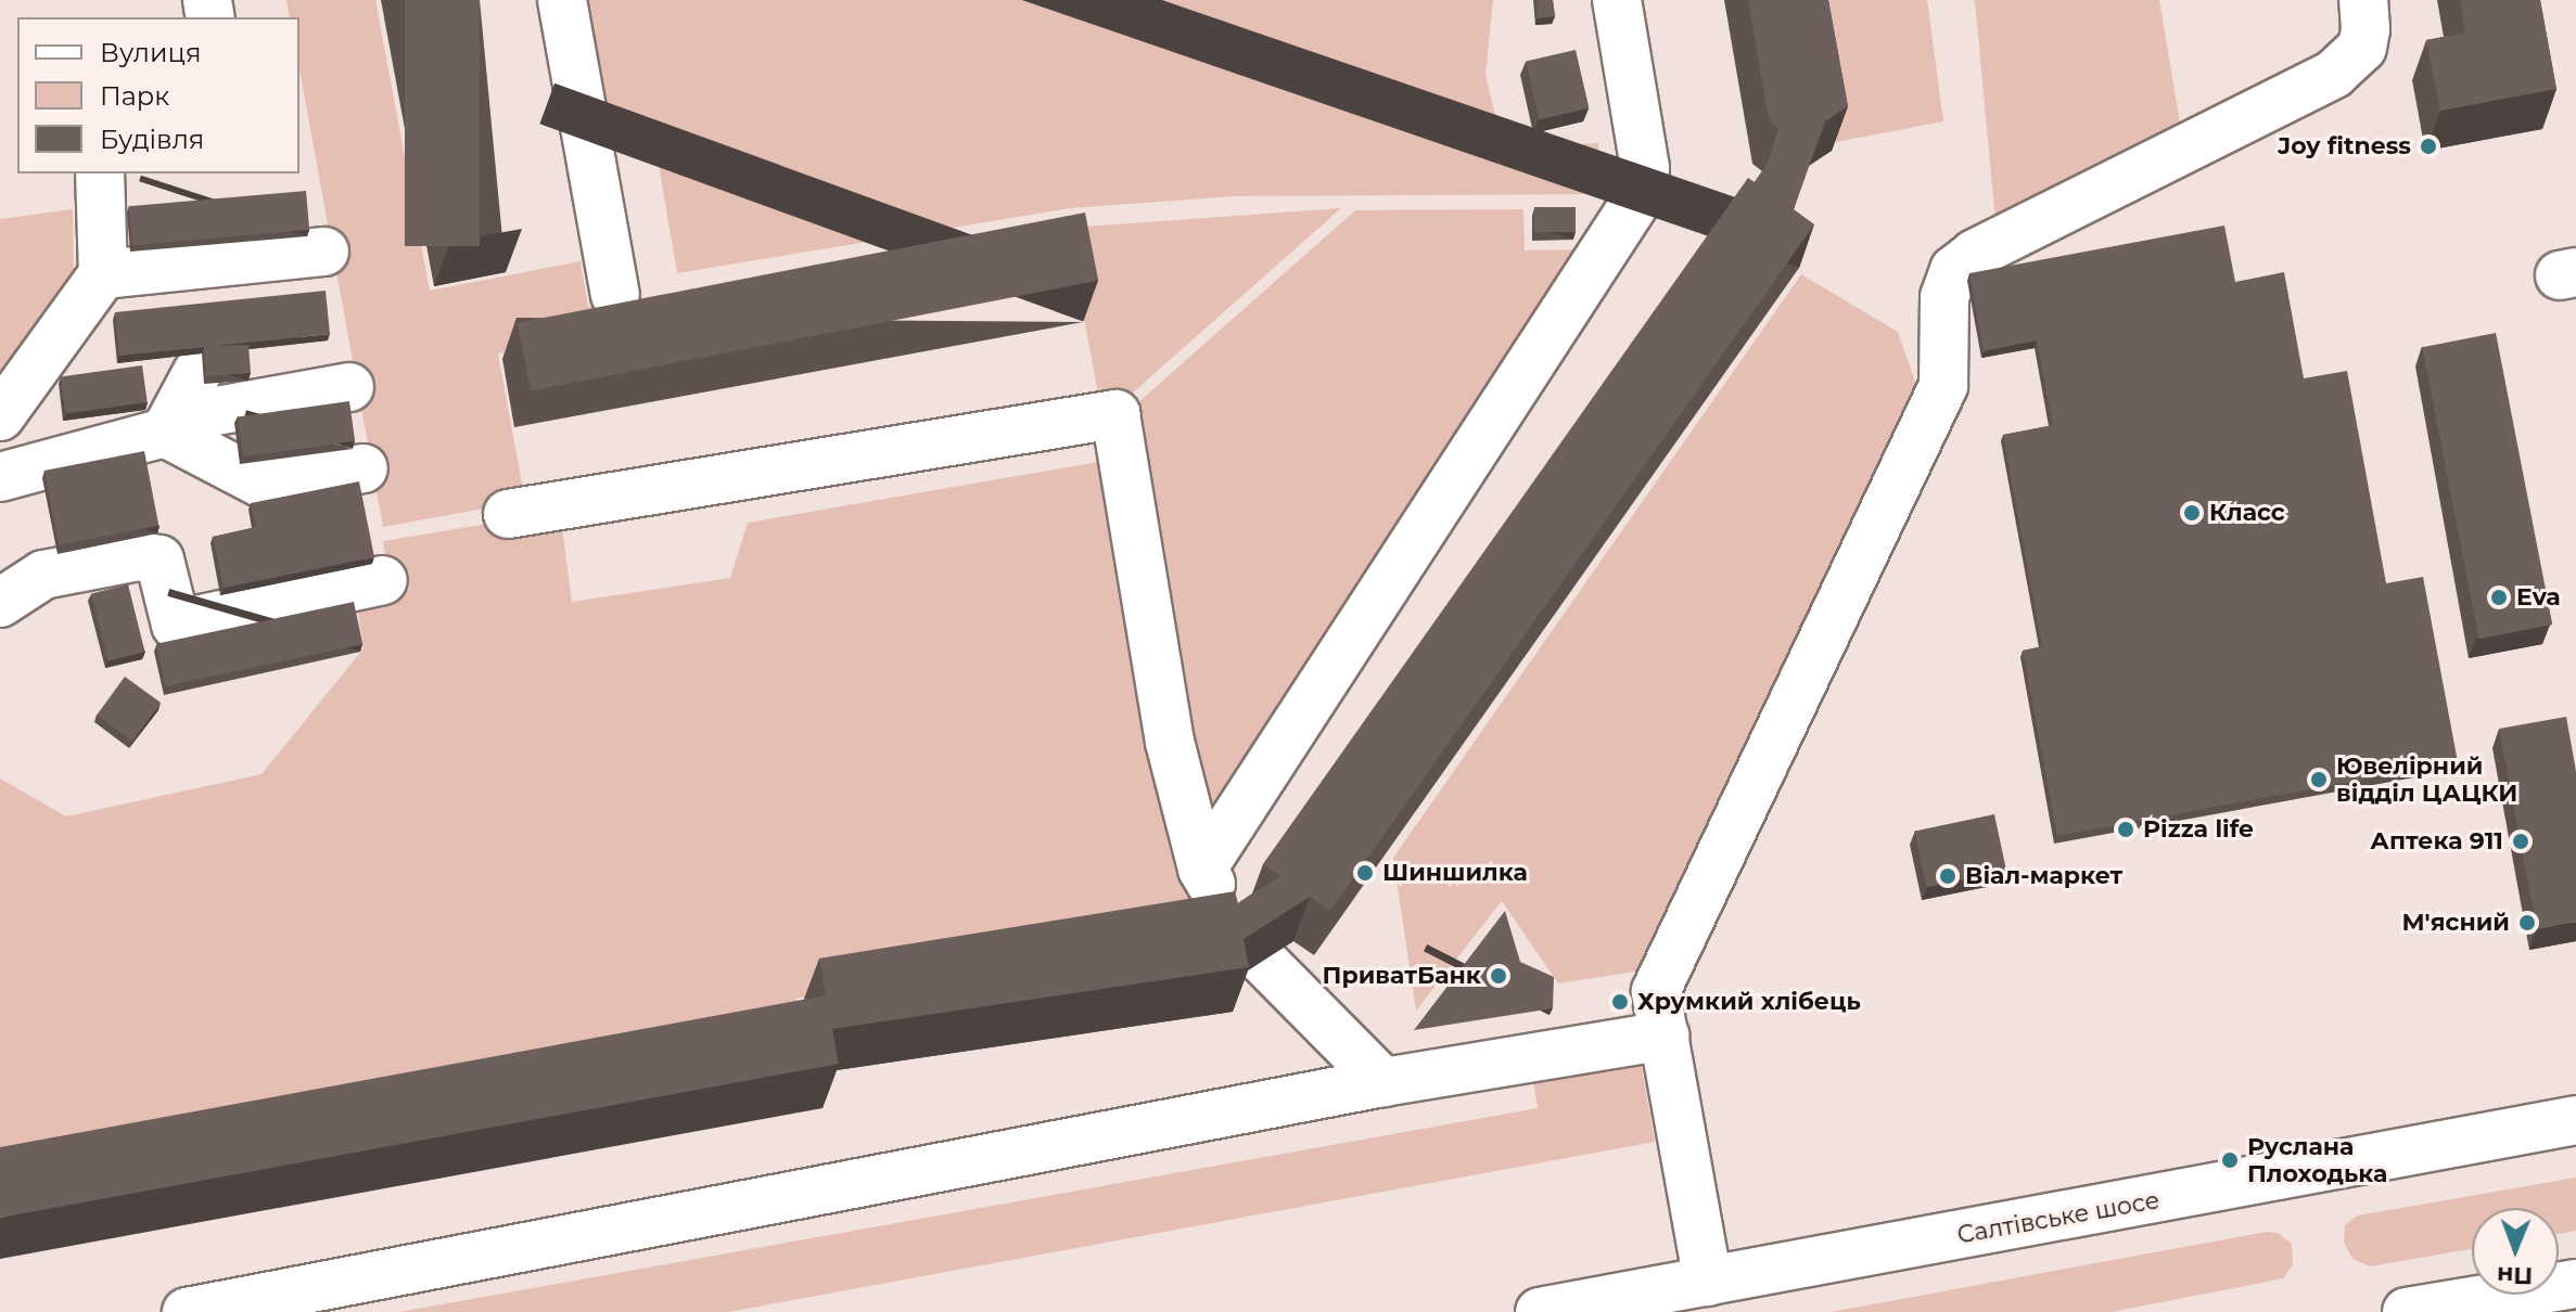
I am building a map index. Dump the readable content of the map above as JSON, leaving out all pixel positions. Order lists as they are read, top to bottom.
{
  "streets": {
    "main road": ["Салтівське шосе"]
  },
  "places": [
    "Joy fitness",
    "Класс",
    "Eva",
    "Ювелірний відділ ЦАЦКИ",
    "Pizza life",
    "Аптека 911",
    "Шиншилка",
    "Віал-маркет",
    "М'ясний",
    "ПриватБанк",
    "Хрумкий хлібець",
    "Руслана Плоходька"
  ],
  "legend": ["Вулиця", "Парк", "Будівля"],
  "north": "bottom"
}
